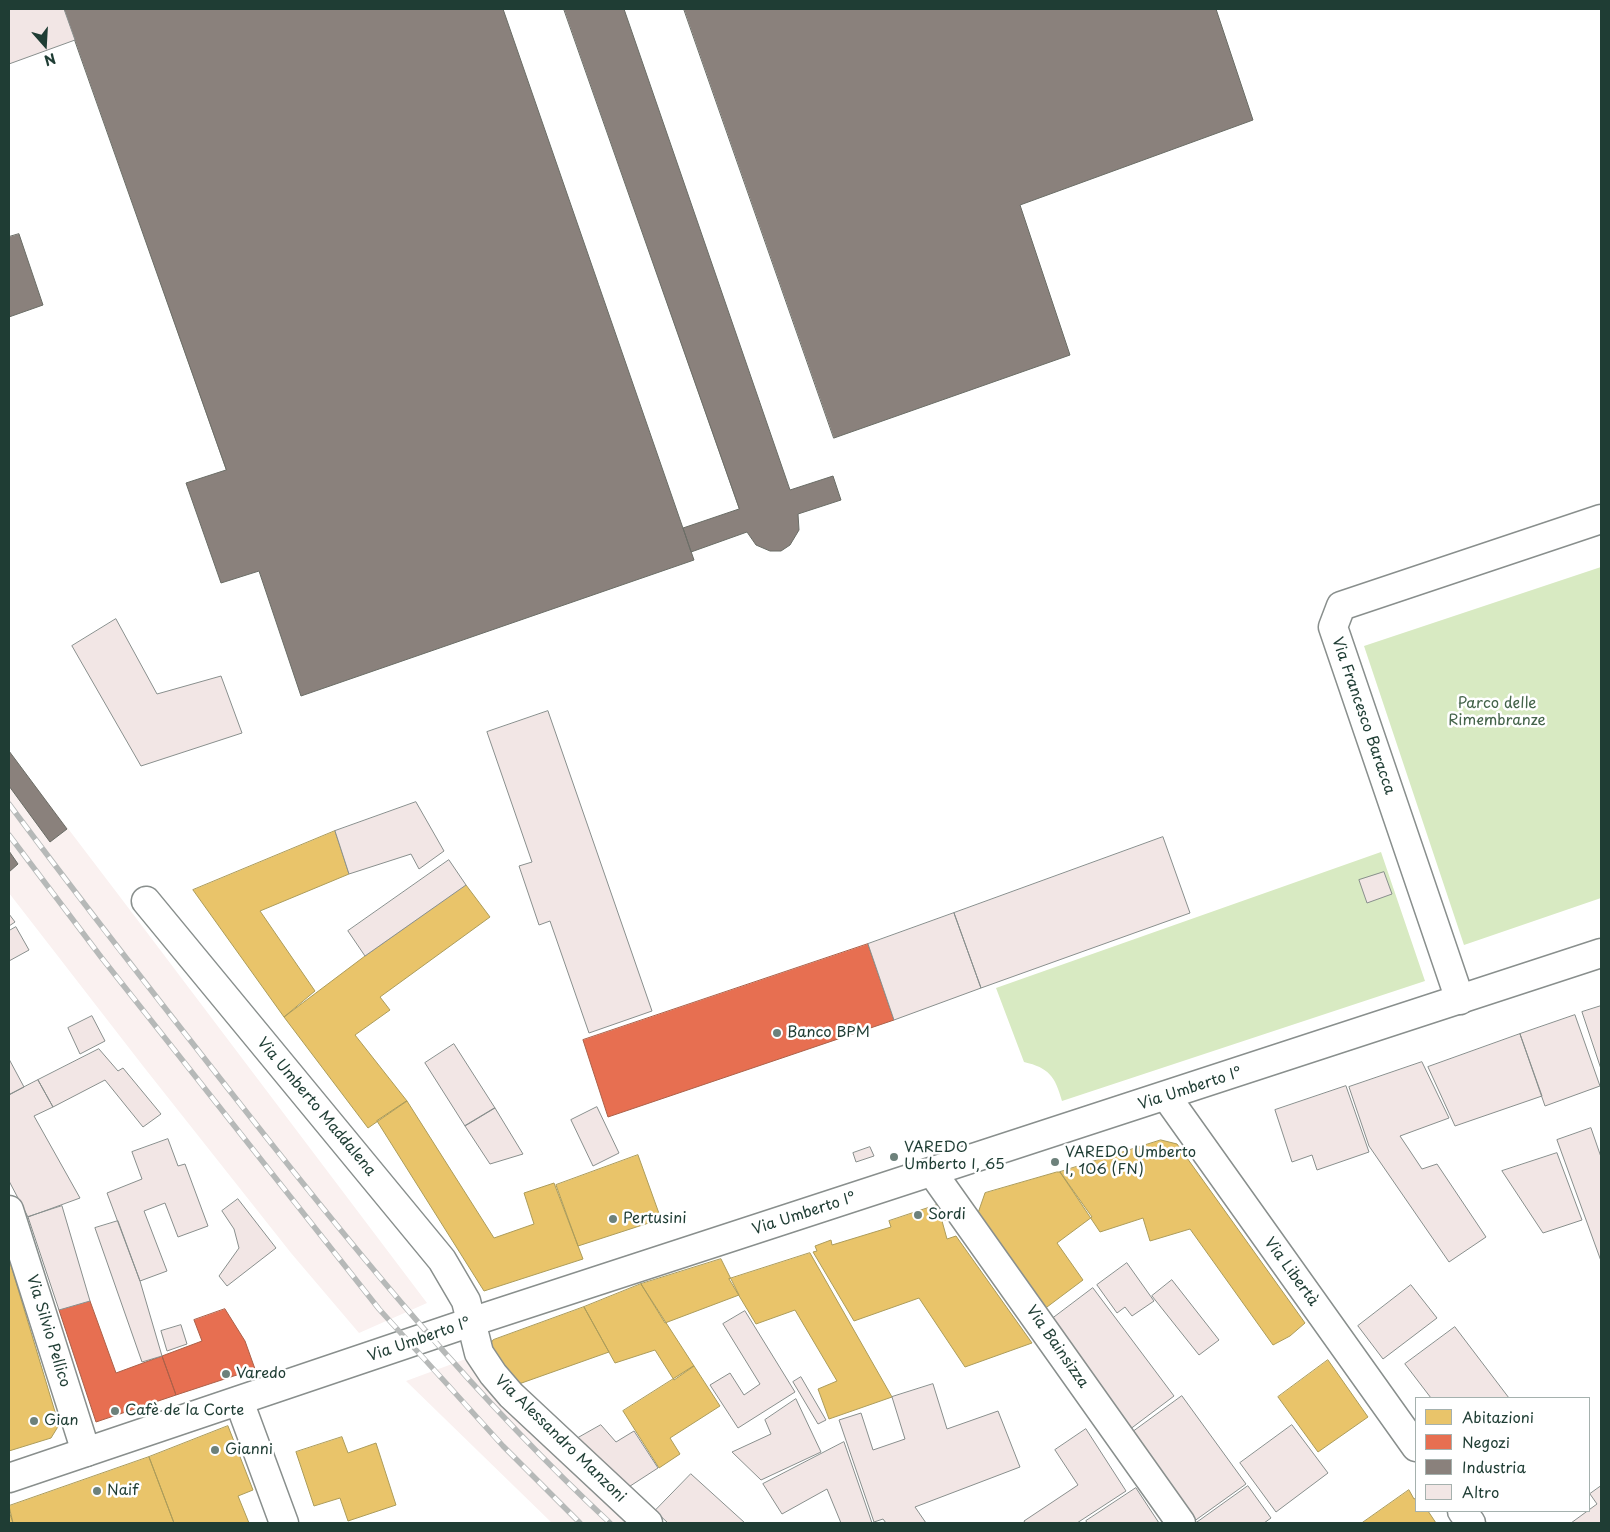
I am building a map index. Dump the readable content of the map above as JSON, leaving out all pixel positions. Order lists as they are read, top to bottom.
{
  "streets": {
    "street": [
      "Via Francesco Baracca",
      "Via Umberto I°",
      "Via Umberto Maddalena",
      "Via Libertà",
      "Via Silvio Pellico",
      "Via Bainsizza",
      "Via Alessandro Manzoni"
    ]
  },
  "crossings": [
    ["Via Francesco Baracca", "Via Umberto I°"],
    ["Via Umberto I°", "Via Umberto Maddalena"],
    ["Via Umberto I°", "Via Libertà"],
    ["Via Umberto I°", "Via Silvio Pellico"],
    ["Via Umberto I°", "Via Bainsizza"],
    ["Via Umberto I°", "Via Alessandro Manzoni"],
    ["Via Umberto Maddalena", "Via Alessandro Manzoni"]
  ],
  "parks": ["Parco delle Rimembranze"],
  "places": [
    "Banco BPM",
    "VAREDO Umberto I, 65",
    "VAREDO Umberto I, 106 (FN)",
    "Sordi",
    "Pertusini",
    "Varedo",
    "Cafè de la Corte",
    "Gian",
    "Gianni",
    "Naif"
  ],
  "legend": [
    "Abitazioni",
    "Negozi",
    "Industria",
    "Altro"
  ],
  "north": "bottom"
}
